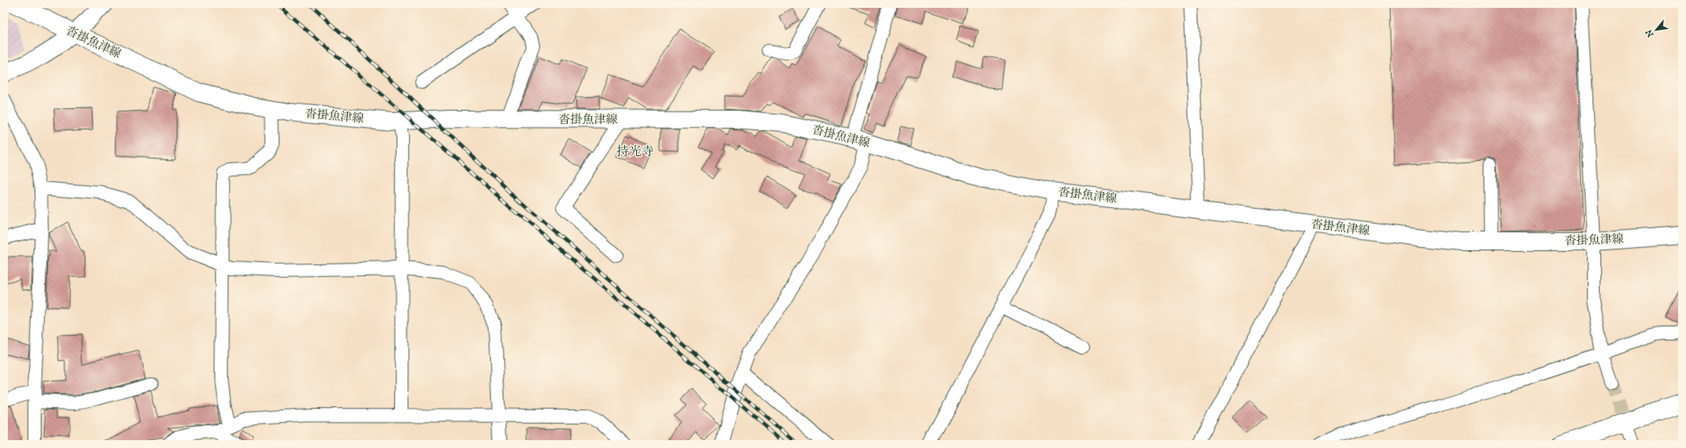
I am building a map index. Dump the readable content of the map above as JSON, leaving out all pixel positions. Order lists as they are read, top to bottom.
{
  "streets": {
    "main road": ["沓掛魚津線"]
  },
  "districts": ["持光寺"],
  "north": "bottom left"
}
